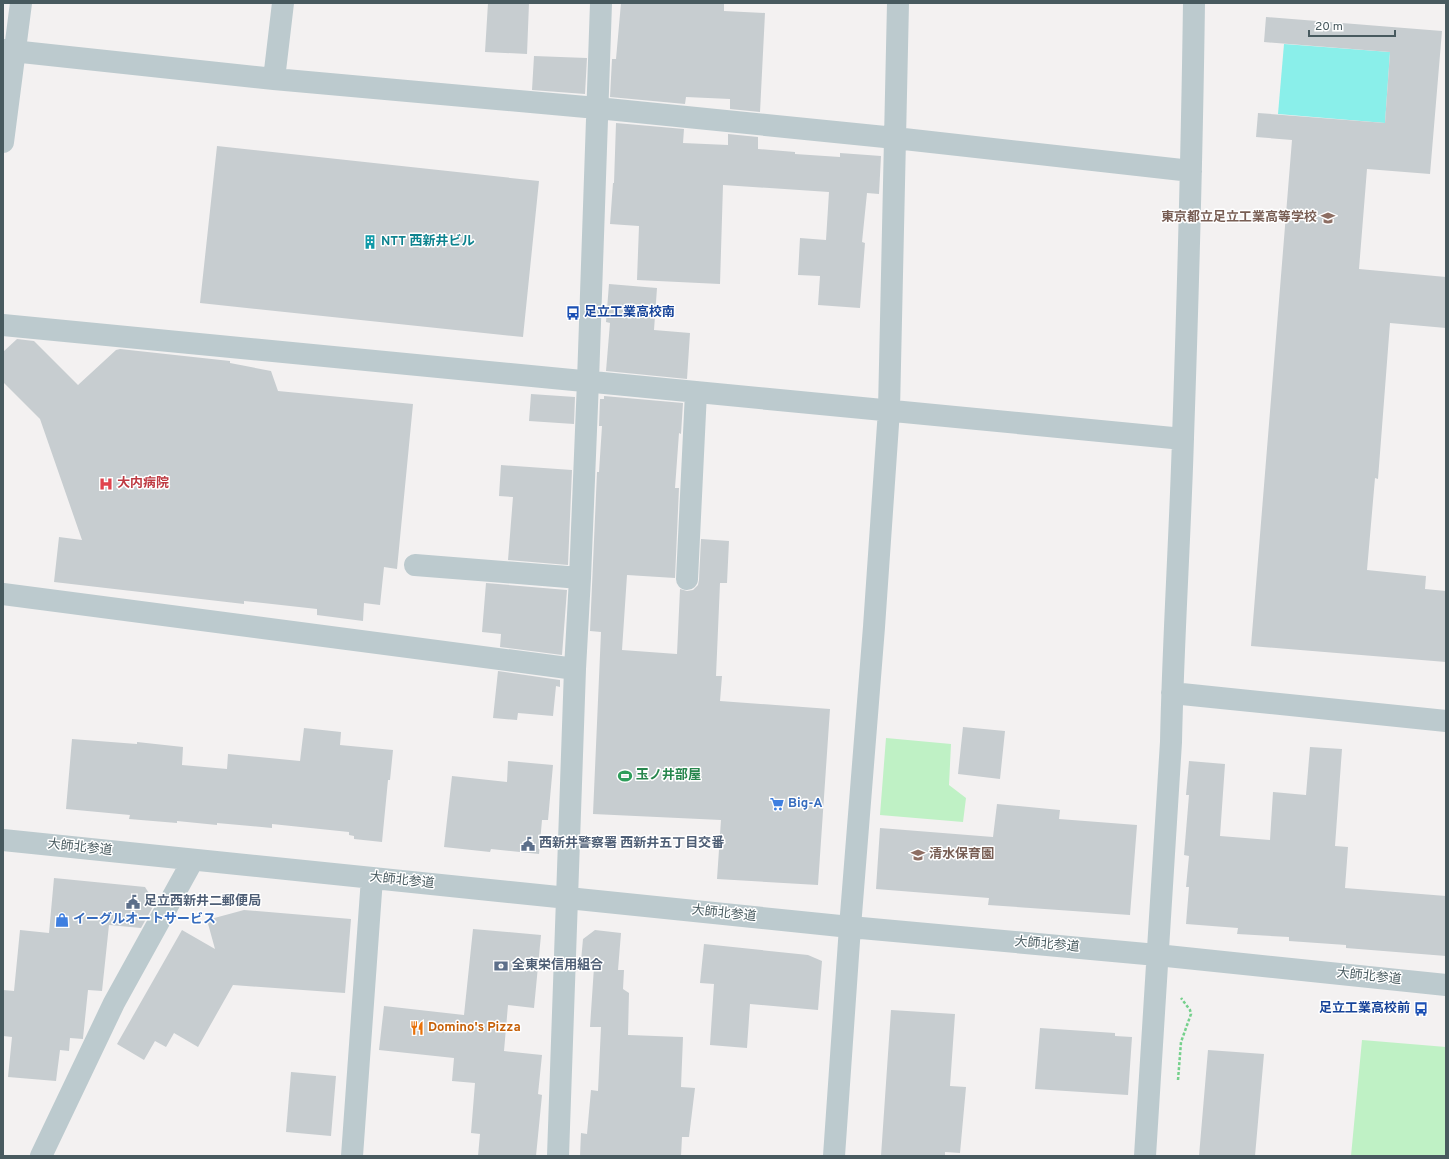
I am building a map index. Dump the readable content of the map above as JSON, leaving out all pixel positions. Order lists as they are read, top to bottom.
{
  "streets": {
    "street": ["大師北参道"]
  },
  "places": {
    "school or university": ["東京都立足立工業高等学校", "清水保育園"],
    "building": ["NTT 西新井ビル"],
    "bus stop": ["足立工業高校南", "足立工業高校前"],
    "hospital": ["大内病院"],
    "sports": ["玉ノ井部屋"],
    "supermarket": ["Big-A"],
    "public building": ["西新井警察署 西新井五丁目交番", "足立西新井二郵便局"],
    "shop": ["イーグルオートサービス"],
    "bank": ["全東栄信用組合"],
    "restaurant": ["Domino's Pizza"]
  },
  "scale_bar": "20 m"
}
